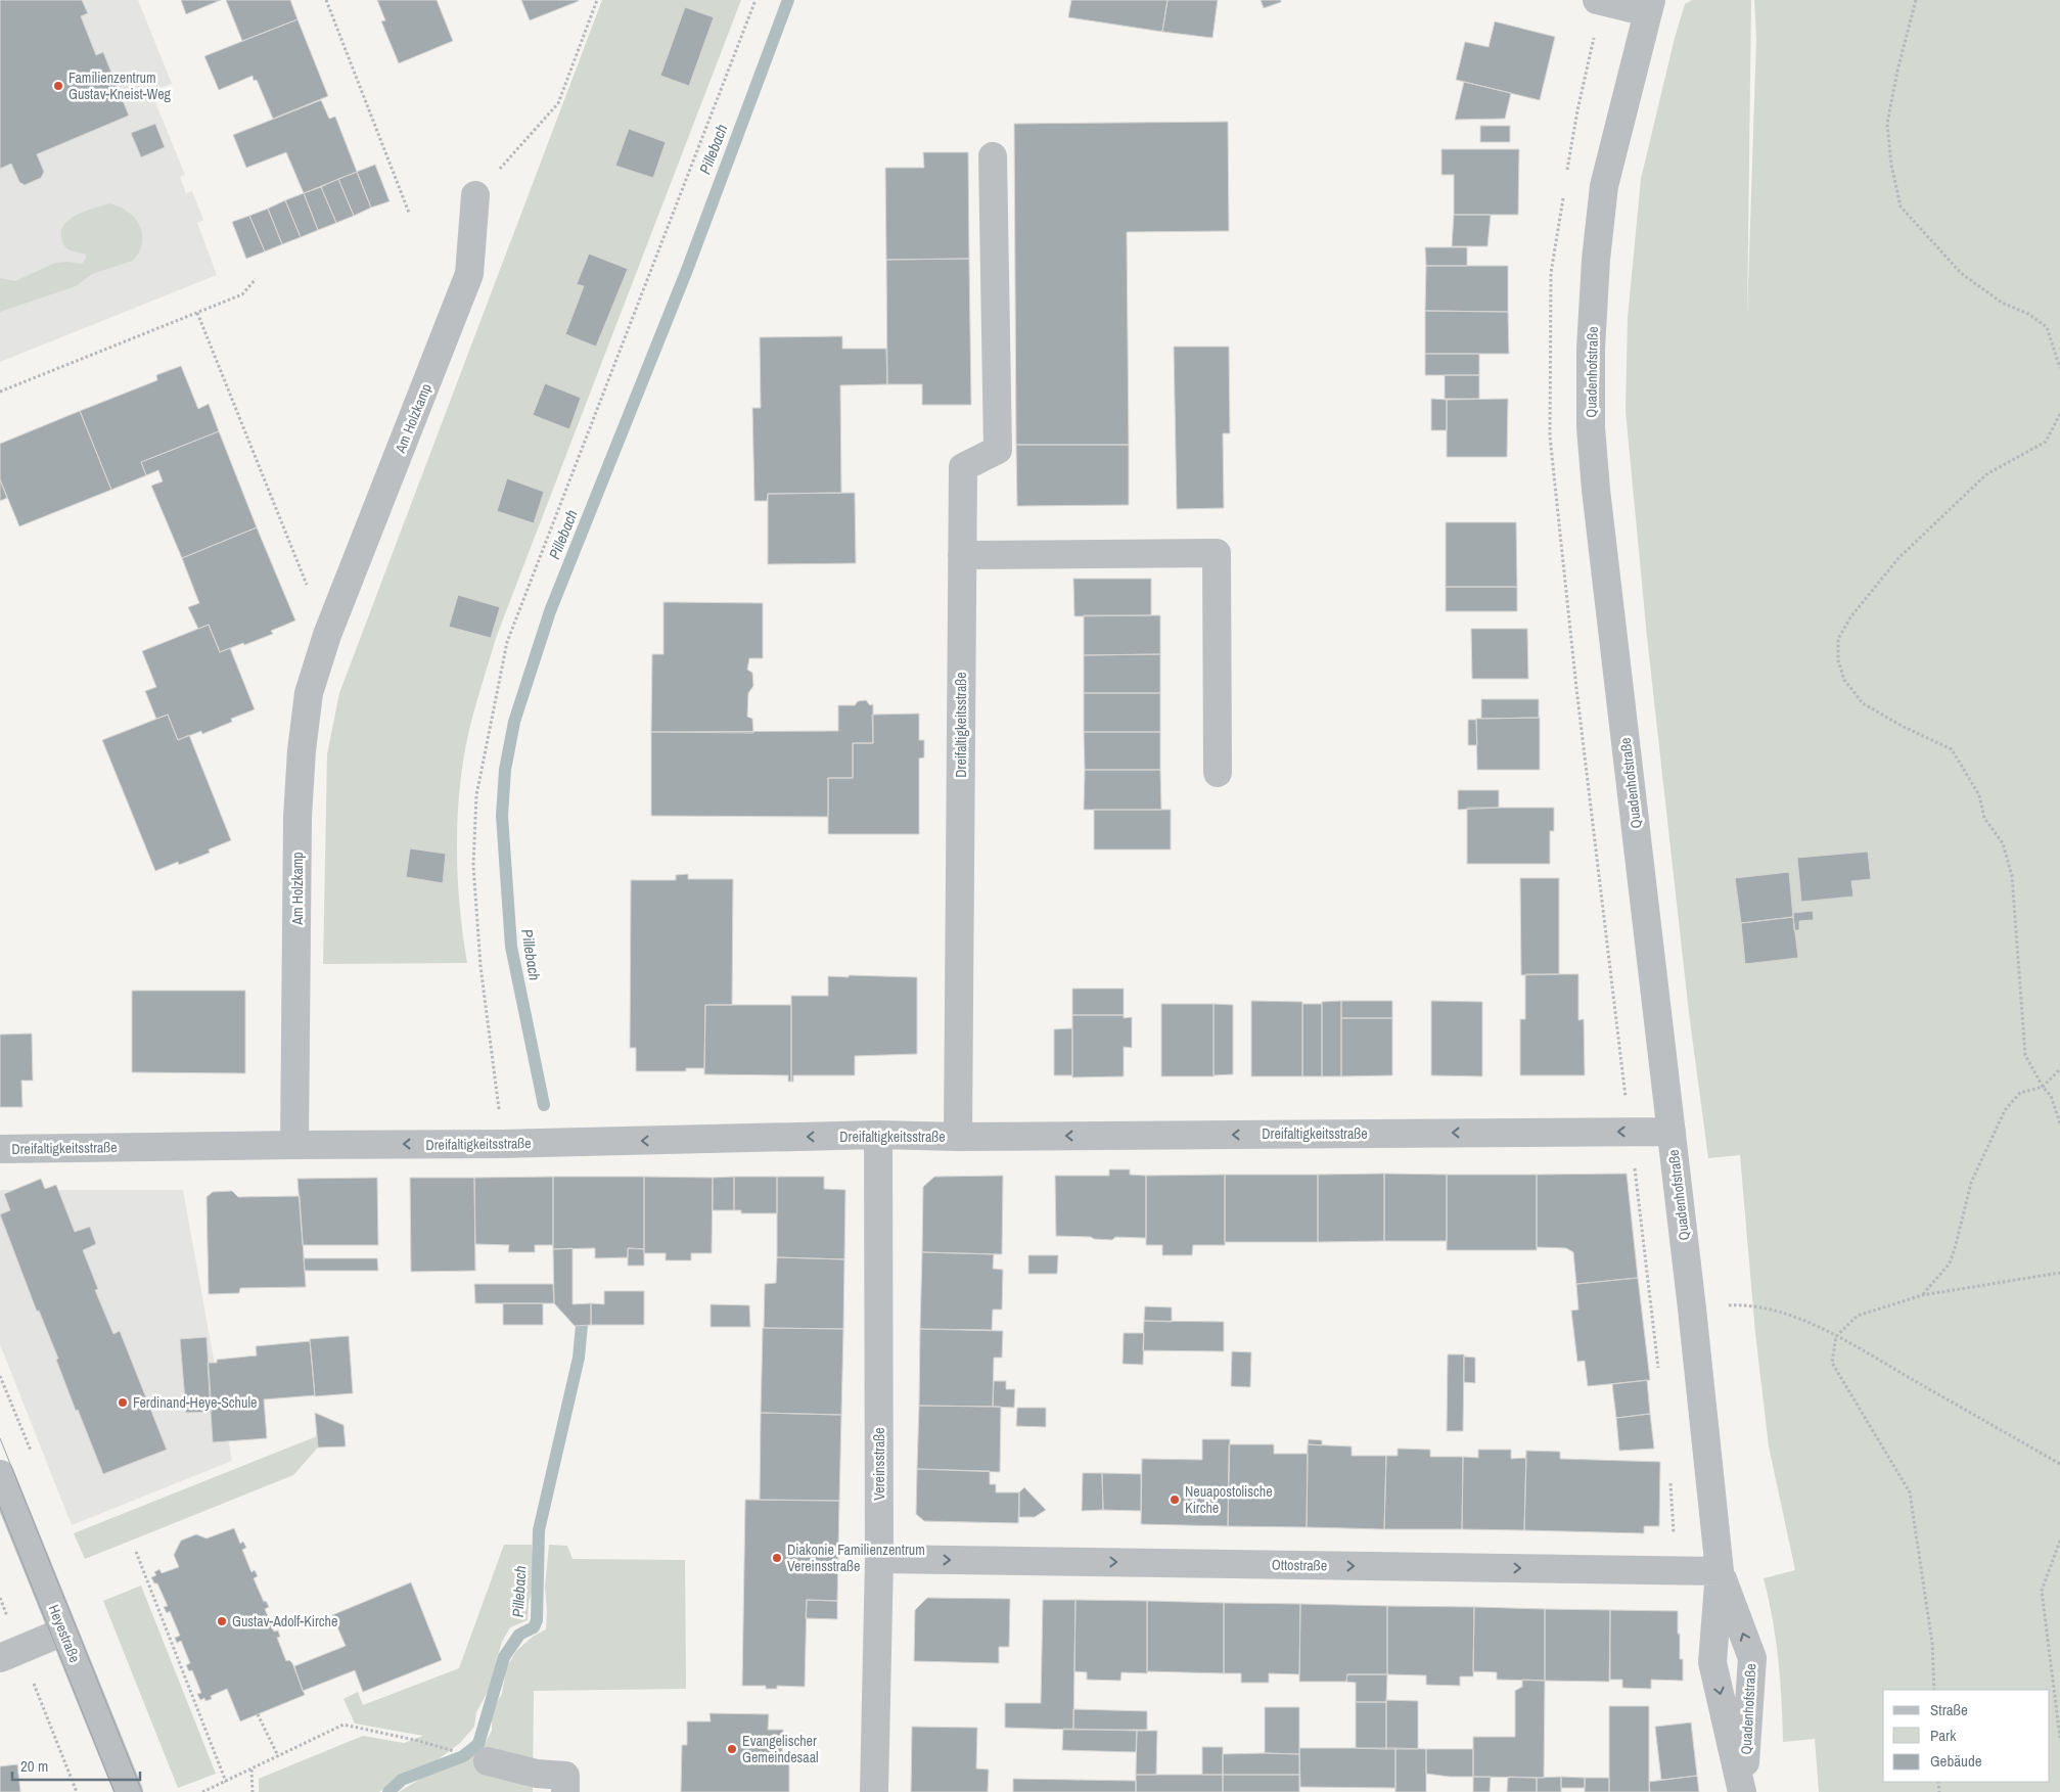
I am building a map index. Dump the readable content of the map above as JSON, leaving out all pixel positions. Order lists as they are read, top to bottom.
{
  "streets": {
    "street": [
      "Quadenhofstraße",
      "Am Holzkamp",
      "Dreifaltigkeitsstraße",
      "Vereinsstraße",
      "Ottostraße",
      "Heyestraße"
    ]
  },
  "crossings": [
    ["Quadenhofstraße", "Dreifaltigkeitsstraße"],
    ["Quadenhofstraße", "Ottostraße"],
    ["Am Holzkamp", "Dreifaltigkeitsstraße"],
    ["Dreifaltigkeitsstraße", "Vereinsstraße"],
    ["Vereinsstraße", "Ottostraße"]
  ],
  "one_way": ["Dreifaltigkeitsstraße", "Ottostraße"],
  "water": ["Pillebach"],
  "places": [
    "Familienzentrum Gustav-Kneist-Weg",
    "Ferdinand-Heye-Schule",
    "Neuapostolische Kirche",
    "Diakonie Familienzentrum Vereinsstraße",
    "Gustav-Adolf-Kirche",
    "Evangelischer Gemeindesaal"
  ],
  "legend": ["Straße", "Park", "Gebäude"],
  "scale_bar": "20 m"
}
